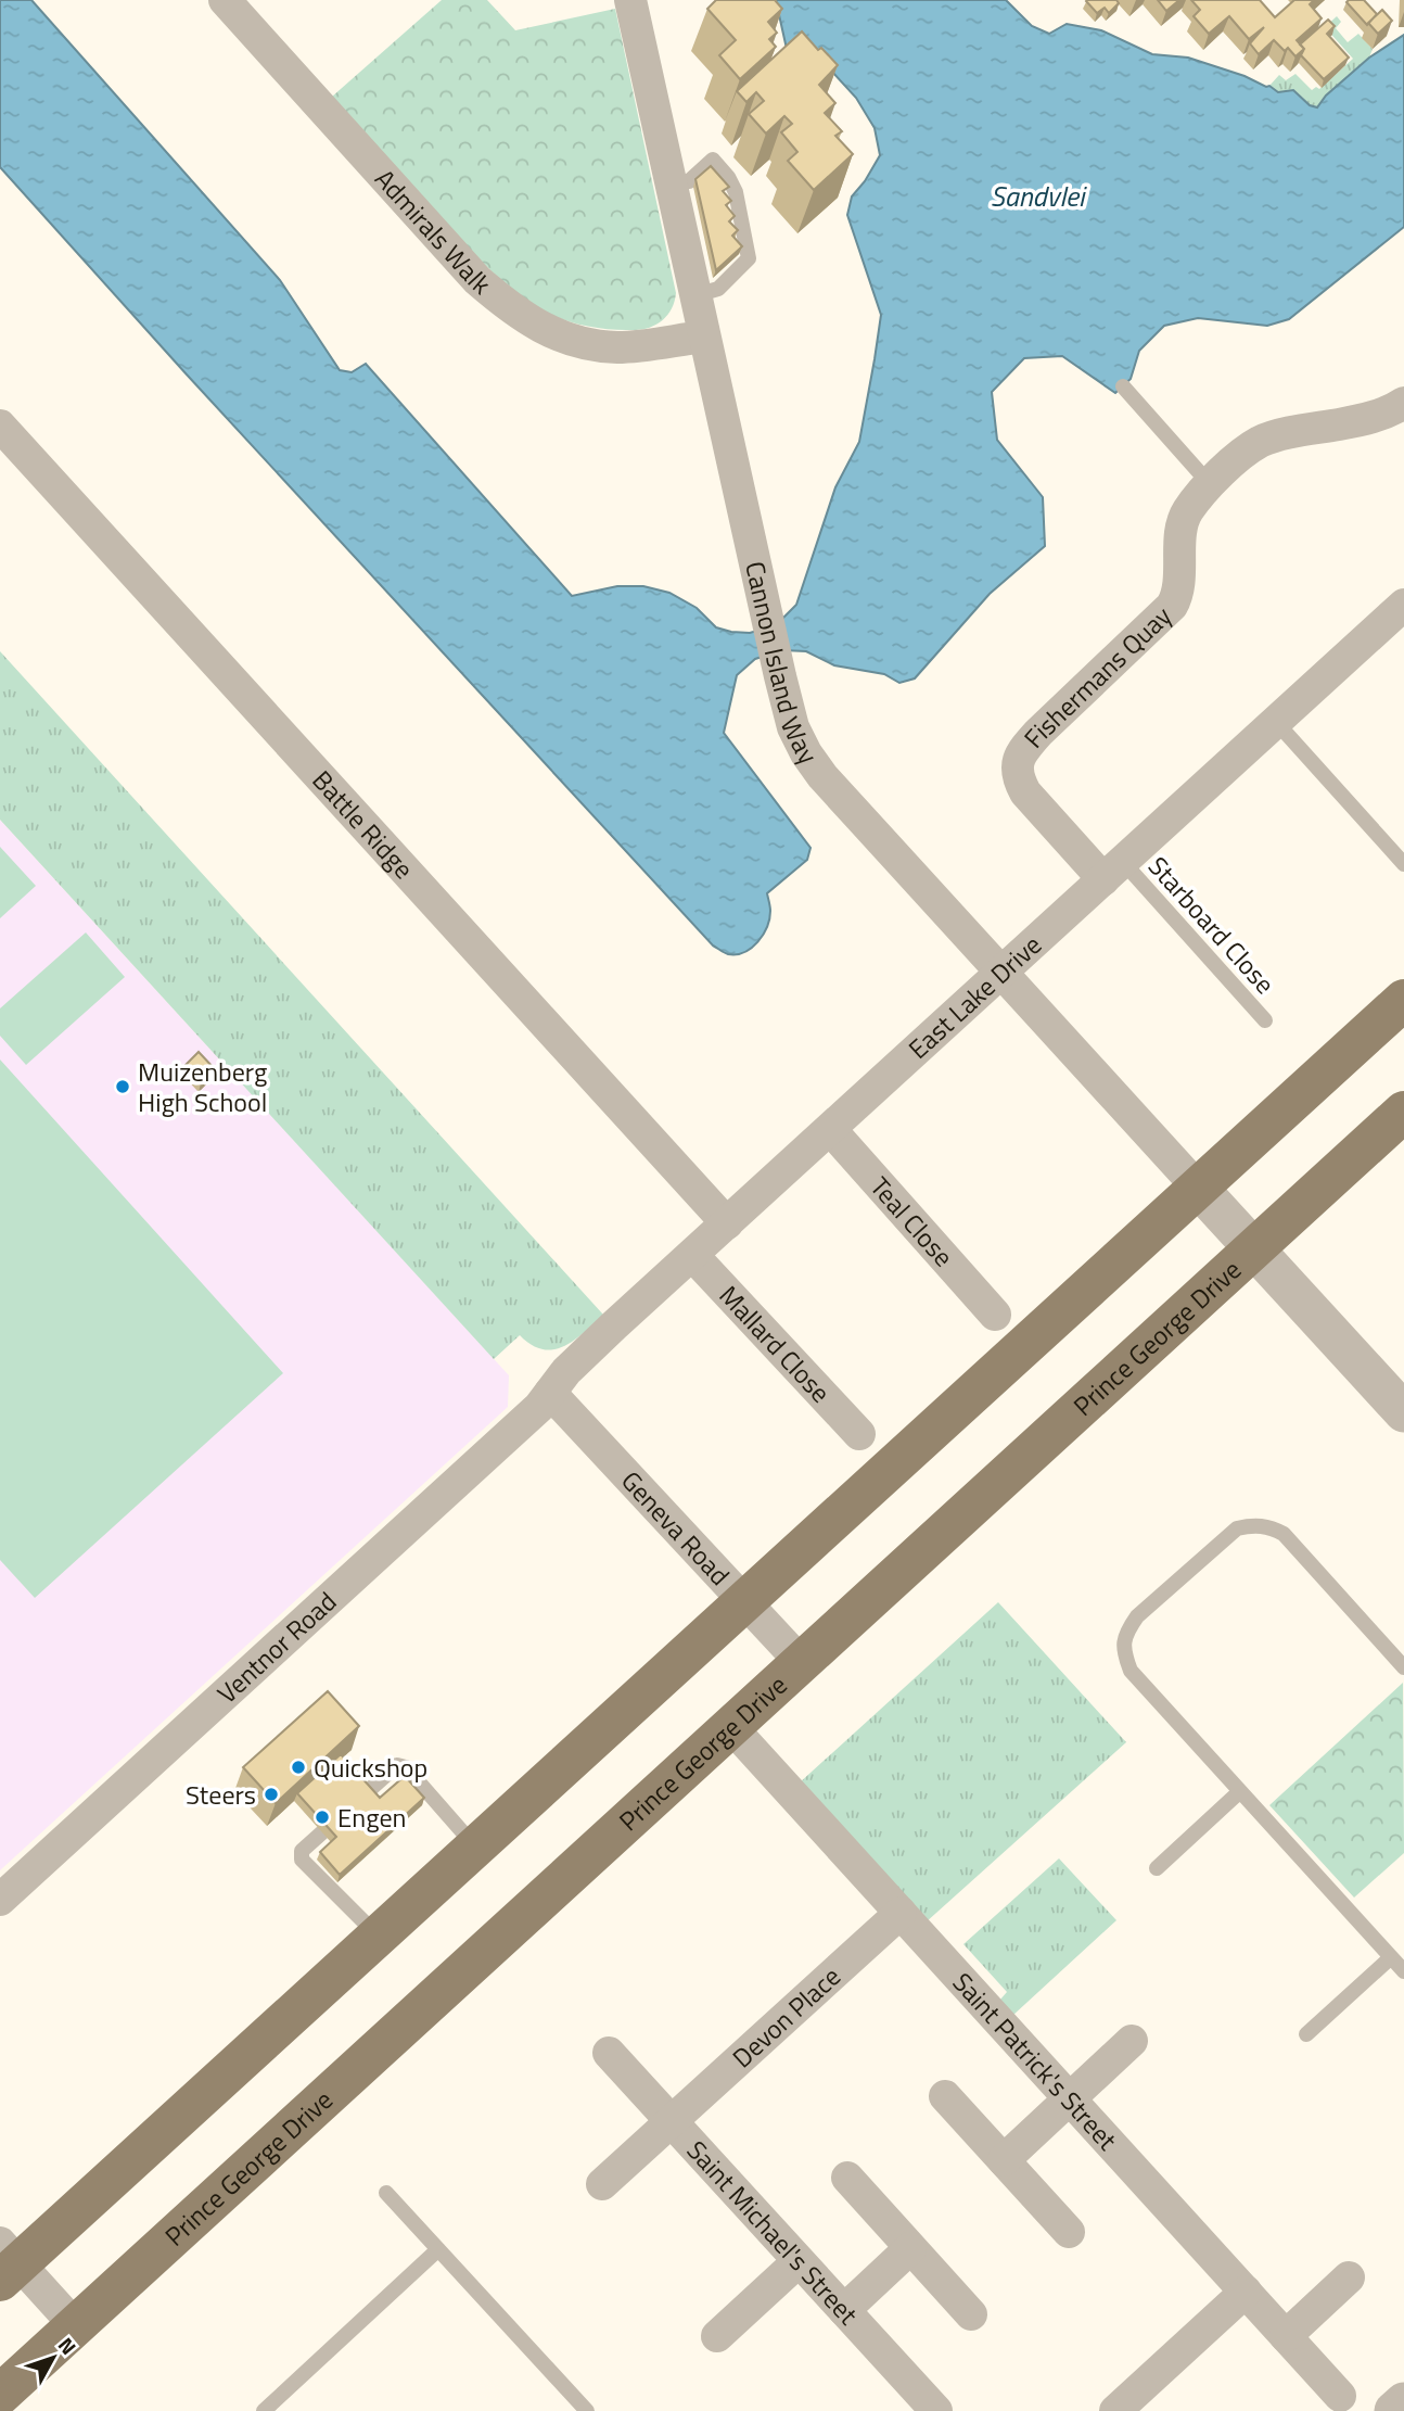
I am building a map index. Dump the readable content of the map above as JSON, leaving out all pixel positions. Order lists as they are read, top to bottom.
{
  "streets": {
    "main road": ["Prince George Drive"],
    "street": [
      "Admirals Walk",
      "Cannon Island Way",
      "Fishermans Quay",
      "Battle Ridge",
      "East Lake Drive",
      "Teal Close",
      "Mallard Close",
      "Geneva Road",
      "Ventnor Road",
      "Devon Place",
      "Saint Patrick's Street",
      "Saint Michael's Street"
    ],
    "lane": ["Starboard Close"]
  },
  "crossings": [
    ["Admirals Walk", "Cannon Island Way"],
    ["Cannon Island Way", "East Lake Drive"],
    ["Fishermans Quay", "Starboard Close"],
    ["Fishermans Quay", "East Lake Drive"],
    ["Battle Ridge", "East Lake Drive"],
    ["Starboard Close", "East Lake Drive"],
    ["East Lake Drive", "Teal Close"],
    ["East Lake Drive", "Mallard Close"],
    ["East Lake Drive", "Geneva Road"],
    ["East Lake Drive", "Ventnor Road"],
    ["Prince George Drive", "Geneva Road"],
    ["Prince George Drive", "Saint Patrick's Street"],
    ["Geneva Road", "Ventnor Road"],
    ["Devon Place", "Saint Patrick's Street"],
    ["Devon Place", "Saint Michael's Street"]
  ],
  "water": ["Sandvlei"],
  "places": [
    "Muizenberg High School",
    "Quickshop",
    "Steers",
    "Engen"
  ],
  "north": "top right"
}
